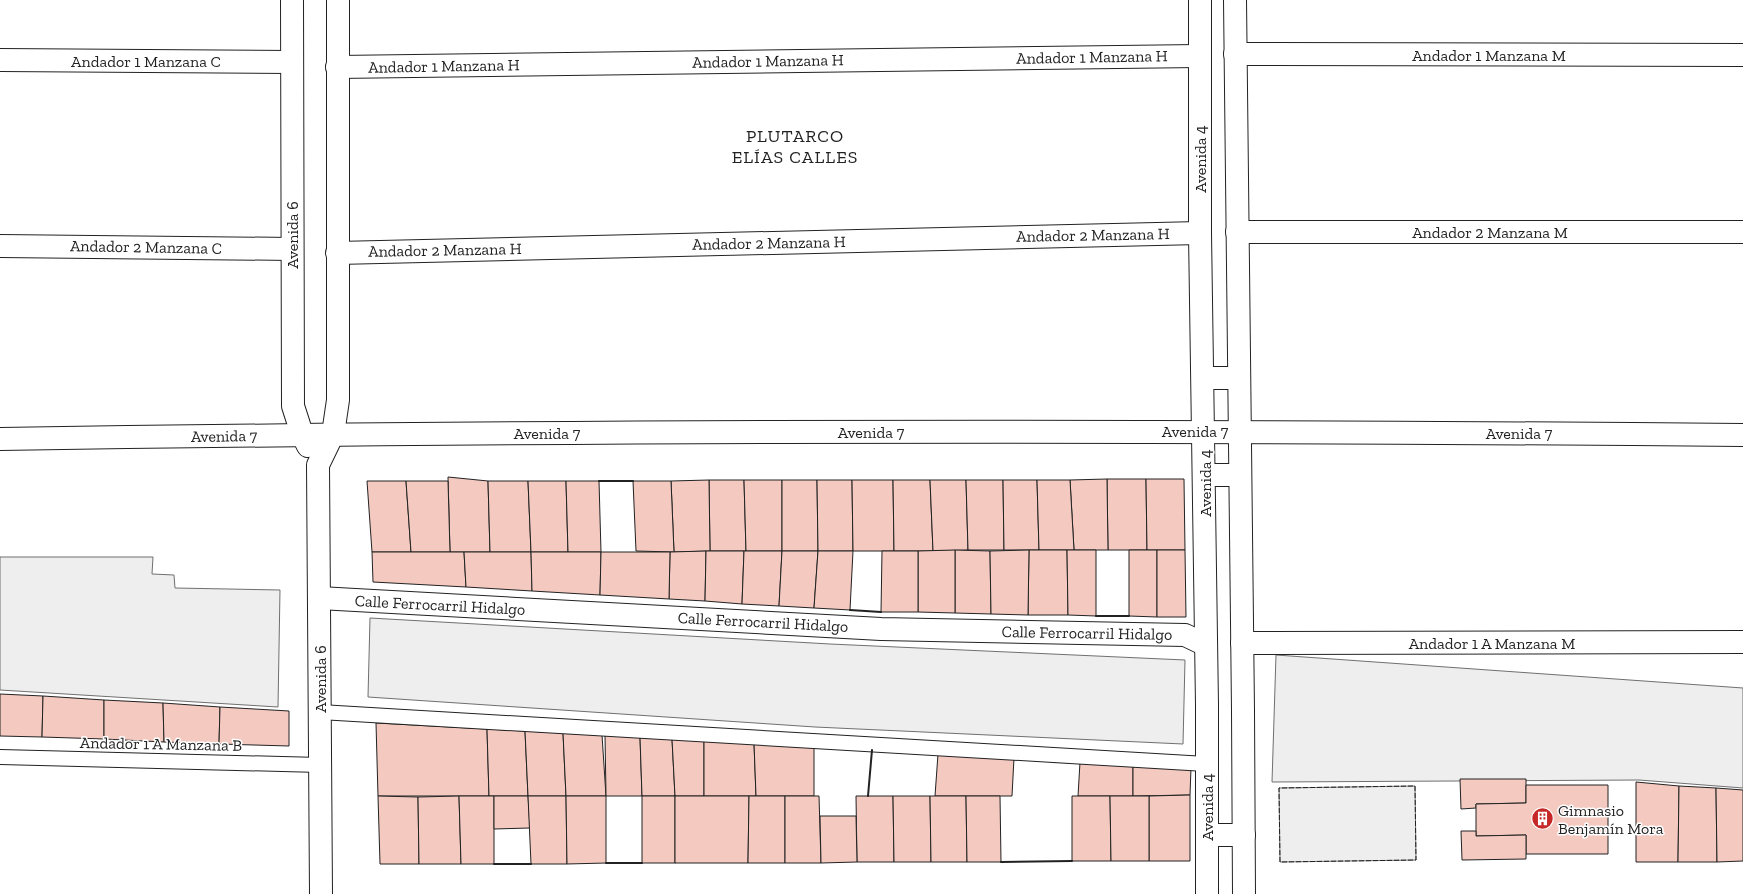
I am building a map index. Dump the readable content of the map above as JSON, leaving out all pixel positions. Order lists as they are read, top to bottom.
{
  "streets": {
    "street": [
      "Andador 1 Manzana M",
      "Andador 1 Manzana H",
      "Andador 1 Manzana C",
      "Avenida 4",
      "Andador 2 Manzana M",
      "Avenida 6",
      "Andador 2 Manzana H",
      "Andador 2 Manzana C",
      "Avenida 7",
      "Calle Ferrocarril Hidalgo",
      "Andador 1 A Manzana M"
    ],
    "lane": ["Andador 1 A Manzana B"]
  },
  "crossings": [
    ["Andador 1 Manzana H", "Avenida 4"],
    ["Andador 1 Manzana H", "Avenida 6"],
    ["Andador 1 Manzana C", "Avenida 6"],
    ["Avenida 4", "Andador 2 Manzana H"],
    ["Avenida 4", "Avenida 7"],
    ["Avenida 4", "Calle Ferrocarril Hidalgo"],
    ["Avenida 6", "Andador 2 Manzana H"],
    ["Avenida 6", "Andador 2 Manzana C"],
    ["Avenida 6", "Avenida 7"],
    ["Avenida 6", "Calle Ferrocarril Hidalgo"],
    ["Avenida 6", "Andador 1 A Manzana B"]
  ],
  "districts": ["PLUTARCO ELÍAS CALLES"],
  "places": {
    "building": ["Gimnasio Benjamín Mora"]
  }
}
